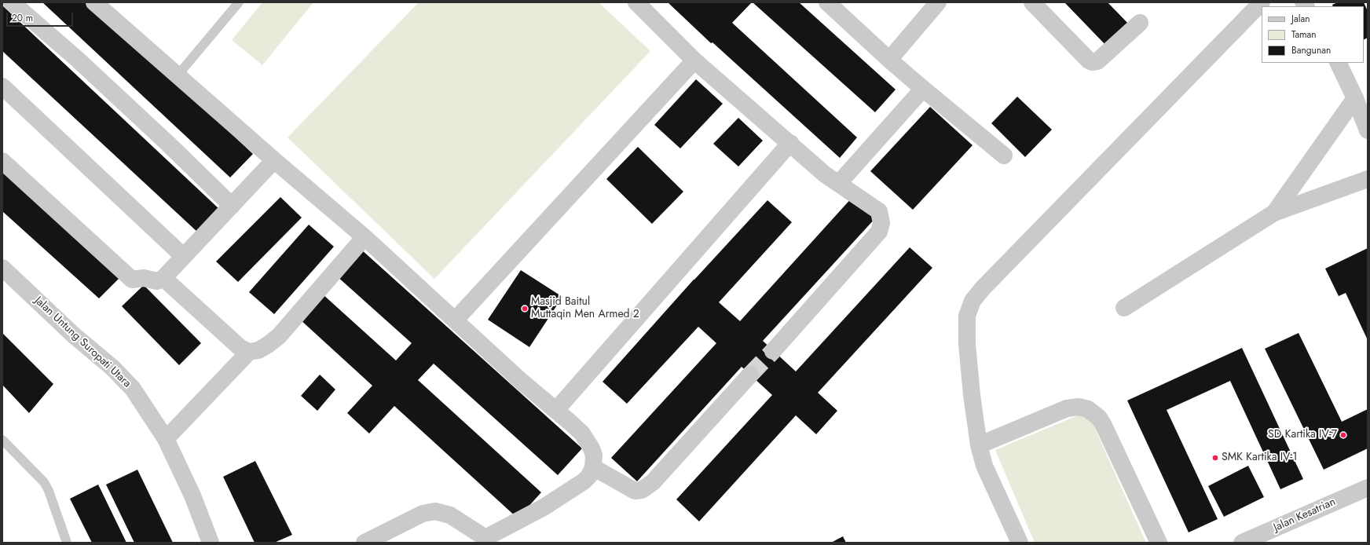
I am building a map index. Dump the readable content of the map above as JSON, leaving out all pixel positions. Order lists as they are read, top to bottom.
{
  "streets": {
    "street": ["Jalan Untung Suropati Utara", "Jalan Kesatrian"]
  },
  "places": ["Masjid Baitul Muttaqin Men Armed 2", "SD Kartika IV-7", "SMK Kartika IV-1"],
  "legend": ["Jalan", "Taman", "Bangunan"],
  "scale_bar": "20 m"
}
